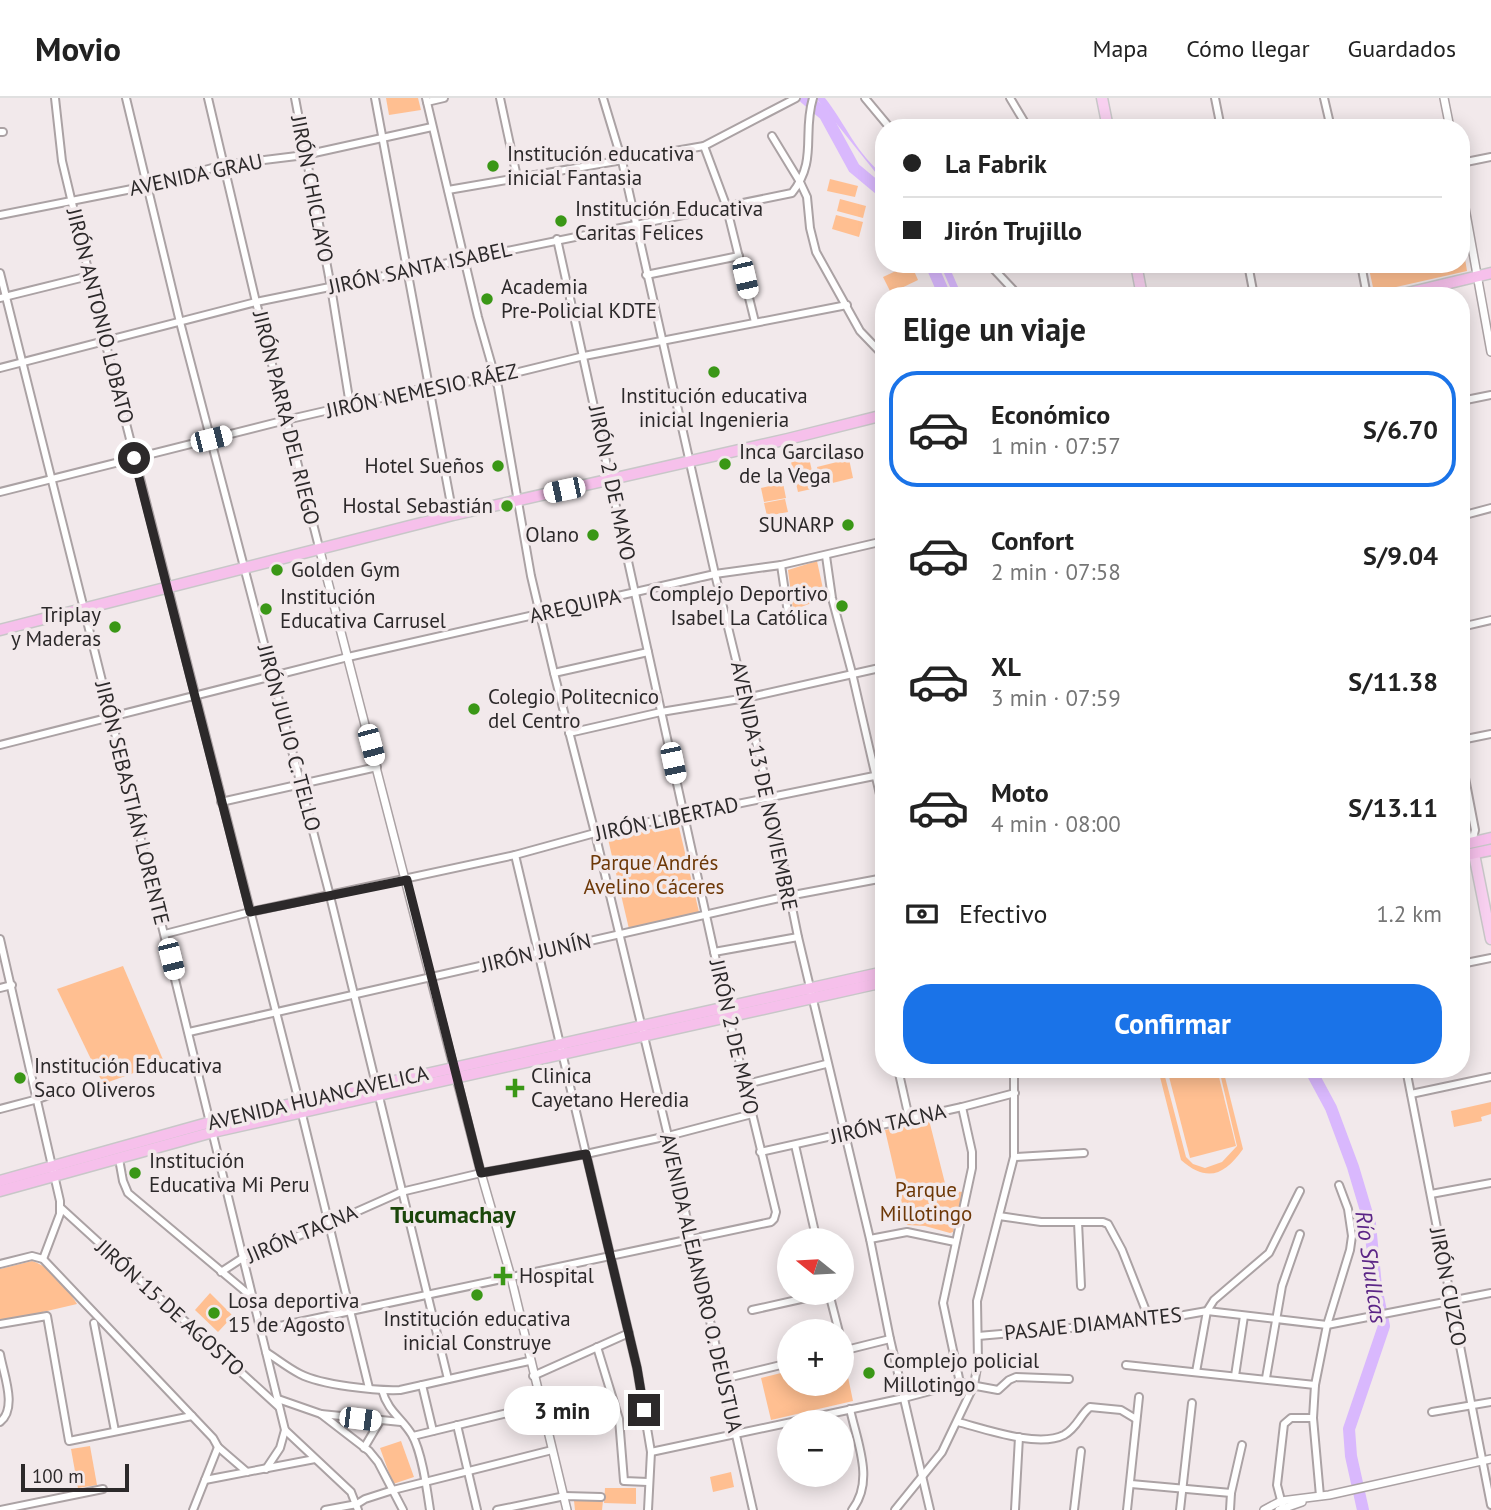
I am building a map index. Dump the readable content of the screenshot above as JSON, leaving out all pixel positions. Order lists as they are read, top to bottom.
{
  "streets": {
    "highway": ["AVENIDA HUANCAVELICA"],
    "street": [
      "AVENIDA GRAU",
      "JIRÓN CHICLAYO",
      "JIRÓN SANTA ISABEL",
      "JIRÓN ANTONIO LOBATO",
      "JIRÓN NEMESIO RÁEZ",
      "JIRÓN PARRA DEL RIEGO",
      "JIRÓN 2 DE MAYO",
      "AREQUIPA",
      "JIRÓN JULIO C. TELLO",
      "AVENIDA 13 DE NOVIEMBRE",
      "JIRÓN SEBASTIÁN LORENTE",
      "JIRÓN LIBERTAD",
      "JIRÓN JUNÍN",
      "JIRÓN TACNA",
      "AVENIDA ALEJANDRO O. DEUSTUA",
      "JIRÓN CUZCO",
      "JIRÓN 15 DE AGOSTO",
      "PASAJE DIAMANTES"
    ]
  },
  "crossings": [
    ["AVENIDA GRAU", "JIRÓN CHICLAYO"],
    ["AVENIDA GRAU", "JIRÓN ANTONIO LOBATO"],
    ["AVENIDA GRAU", "JIRÓN PARRA DEL RIEGO"],
    ["AVENIDA GRAU", "JIRÓN JULIO C. TELLO"],
    ["AVENIDA GRAU", "AVENIDA ALEJANDRO O. DEUSTUA"],
    ["JIRÓN CHICLAYO", "JIRÓN SANTA ISABEL"],
    ["JIRÓN CHICLAYO", "JIRÓN NEMESIO RÁEZ"],
    ["JIRÓN SANTA ISABEL", "JIRÓN ANTONIO LOBATO"],
    ["JIRÓN SANTA ISABEL", "JIRÓN PARRA DEL RIEGO"],
    ["JIRÓN SANTA ISABEL", "JIRÓN 2 DE MAYO"],
    ["JIRÓN SANTA ISABEL", "JIRÓN JULIO C. TELLO"],
    ["JIRÓN SANTA ISABEL", "AVENIDA 13 DE NOVIEMBRE"],
    ["JIRÓN SANTA ISABEL", "JIRÓN SEBASTIÁN LORENTE"],
    ["JIRÓN SANTA ISABEL", "AVENIDA ALEJANDRO O. DEUSTUA"],
    ["JIRÓN ANTONIO LOBATO", "JIRÓN NEMESIO RÁEZ"],
    ["JIRÓN ANTONIO LOBATO", "AREQUIPA"],
    ["JIRÓN ANTONIO LOBATO", "JIRÓN LIBERTAD"],
    ["JIRÓN ANTONIO LOBATO", "JIRÓN JUNÍN"],
    ["JIRÓN ANTONIO LOBATO", "AVENIDA HUANCAVELICA"],
    ["JIRÓN ANTONIO LOBATO", "JIRÓN TACNA"],
    ["JIRÓN NEMESIO RÁEZ", "JIRÓN PARRA DEL RIEGO"],
    ["JIRÓN NEMESIO RÁEZ", "JIRÓN 2 DE MAYO"],
    ["JIRÓN NEMESIO RÁEZ", "JIRÓN JULIO C. TELLO"],
    ["JIRÓN NEMESIO RÁEZ", "AVENIDA 13 DE NOVIEMBRE"],
    ["JIRÓN NEMESIO RÁEZ", "JIRÓN SEBASTIÁN LORENTE"],
    ["JIRÓN NEMESIO RÁEZ", "AVENIDA ALEJANDRO O. DEUSTUA"],
    ["JIRÓN PARRA DEL RIEGO", "AREQUIPA"],
    ["JIRÓN PARRA DEL RIEGO", "JIRÓN LIBERTAD"],
    ["JIRÓN PARRA DEL RIEGO", "JIRÓN JUNÍN"],
    ["JIRÓN PARRA DEL RIEGO", "AVENIDA HUANCAVELICA"],
    ["JIRÓN PARRA DEL RIEGO", "JIRÓN TACNA"],
    ["JIRÓN 2 DE MAYO", "AREQUIPA"],
    ["JIRÓN 2 DE MAYO", "JIRÓN LIBERTAD"],
    ["JIRÓN 2 DE MAYO", "JIRÓN JUNÍN"],
    ["JIRÓN 2 DE MAYO", "AVENIDA HUANCAVELICA"],
    ["JIRÓN 2 DE MAYO", "JIRÓN TACNA"],
    ["JIRÓN 2 DE MAYO", "AVENIDA ALEJANDRO O. DEUSTUA"],
    ["AREQUIPA", "JIRÓN JULIO C. TELLO"],
    ["AREQUIPA", "AVENIDA 13 DE NOVIEMBRE"],
    ["AREQUIPA", "JIRÓN SEBASTIÁN LORENTE"],
    ["AREQUIPA", "AVENIDA ALEJANDRO O. DEUSTUA"],
    ["JIRÓN JULIO C. TELLO", "JIRÓN LIBERTAD"],
    ["JIRÓN JULIO C. TELLO", "JIRÓN JUNÍN"],
    ["JIRÓN JULIO C. TELLO", "AVENIDA HUANCAVELICA"],
    ["JIRÓN JULIO C. TELLO", "JIRÓN TACNA"],
    ["AVENIDA 13 DE NOVIEMBRE", "JIRÓN LIBERTAD"],
    ["AVENIDA 13 DE NOVIEMBRE", "JIRÓN JUNÍN"],
    ["AVENIDA 13 DE NOVIEMBRE", "AVENIDA HUANCAVELICA"],
    ["AVENIDA 13 DE NOVIEMBRE", "JIRÓN TACNA"],
    ["JIRÓN SEBASTIÁN LORENTE", "JIRÓN LIBERTAD"],
    ["JIRÓN SEBASTIÁN LORENTE", "JIRÓN JUNÍN"],
    ["JIRÓN SEBASTIÁN LORENTE", "AVENIDA HUANCAVELICA"],
    ["JIRÓN SEBASTIÁN LORENTE", "JIRÓN TACNA"],
    ["JIRÓN SEBASTIÁN LORENTE", "JIRÓN 15 DE AGOSTO"],
    ["JIRÓN LIBERTAD", "AVENIDA ALEJANDRO O. DEUSTUA"],
    ["JIRÓN JUNÍN", "AVENIDA ALEJANDRO O. DEUSTUA"],
    ["AVENIDA HUANCAVELICA", "AVENIDA ALEJANDRO O. DEUSTUA"],
    ["JIRÓN TACNA", "AVENIDA ALEJANDRO O. DEUSTUA"],
    ["JIRÓN CUZCO", "PASAJE DIAMANTES"]
  ],
  "districts": ["Tucumachay"],
  "water": ["Río Shullcas"],
  "parks": ["Parque Andrés Avelino Cáceres", "Parque Millotingo"],
  "places": {
    "other": [
      "Institución educativa inicial Fantasia",
      "Institución Educativa Caritas Felices",
      "Academia Pre-Policial KDTE",
      "Institución educativa inicial Ingenieria",
      "Inca Garcilaso de la Vega",
      "Hotel Sueños",
      "Hostal Sebastián",
      "SUNARP",
      "Olano",
      "Golden Gym",
      "Complejo Deportivo Isabel La Católica",
      "Institución Educativa Carrusel",
      "Triplay y Maderas",
      "Colegio Politecnico del Centro",
      "Institución Educativa Saco Oliveros",
      "Institución Educativa Mi Peru",
      "Institución educativa inicial Construye",
      "Losa deportiva 15 de Agosto",
      "Complejo policial Millotingo"
    ],
    "health": ["Clinica Cayetano Heredia", "Hospital"]
  },
  "scale_bar": "100 m",
  "north": "left",
  "page": {
    "header": "Movio",
    "nav": ["Mapa", "Cómo llegar", "Guardados"],
    "banner": ["La Fabrik", "Jirón Trujillo"],
    "heading": "Elige un viaje",
    "list": [
      {
        "name": "Económico",
        "note": "1 min · 07:57",
        "value": "S/6.70"
      },
      {
        "name": "Confort",
        "note": "2 min · 07:58",
        "value": "S/9.04"
      },
      {
        "name": "XL",
        "note": "3 min · 07:59",
        "value": "S/11.38"
      },
      {
        "name": "Moto",
        "note": "4 min · 08:00",
        "value": "S/13.11"
      }
    ],
    "pay": ["Efectivo", "1.2 km"],
    "buttons": "Confirmar",
    "map_buttons": ["+", "−"],
    "bubble": "3 min",
    "scale": "100 m"
  }
}
